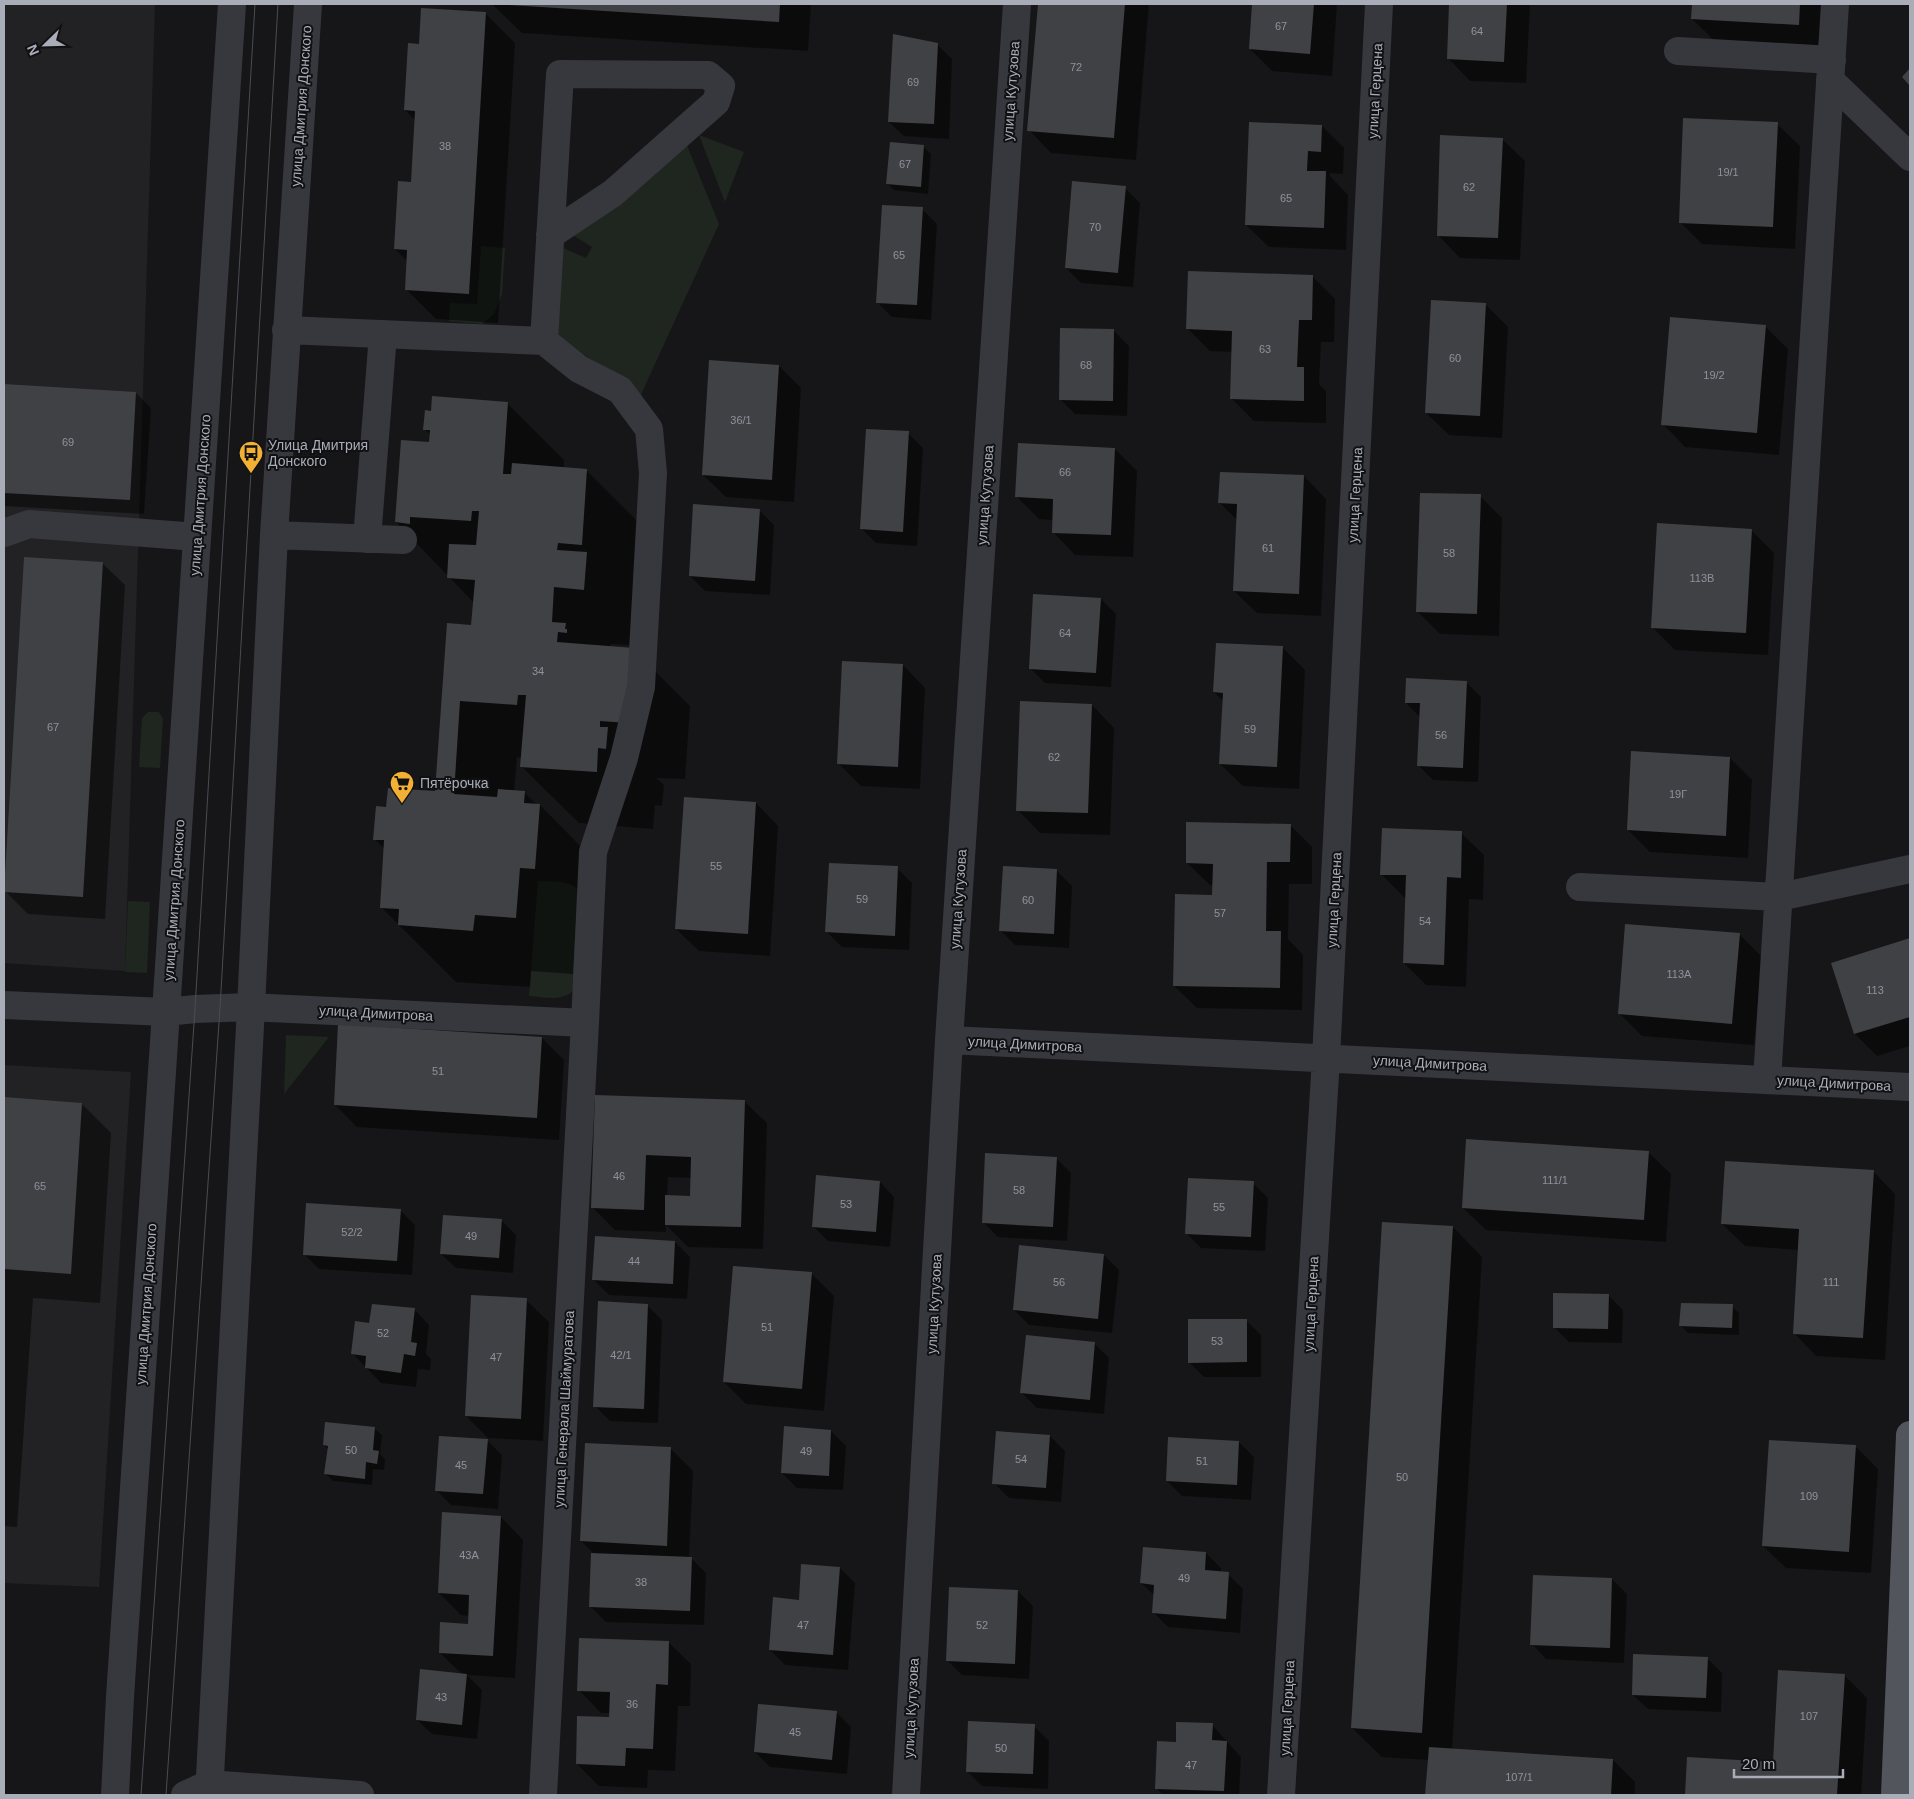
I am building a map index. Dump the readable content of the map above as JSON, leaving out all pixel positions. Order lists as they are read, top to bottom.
{
  "streets": {
    "street": [
      "улица Кутузова",
      "улица Герцена",
      "улица Дмитрия Донского",
      "улица Димитрова",
      "улица Генерала Шаймуратова"
    ]
  },
  "crossings": [
    ["улица Кутузова", "улица Димитрова"],
    ["улица Герцена", "улица Димитрова"],
    ["улица Дмитрия Донского", "улица Димитрова"],
    ["улица Димитрова", "улица Генерала Шаймуратова"]
  ],
  "places": {
    "bus stop": ["Улица Дмитрия Донского"],
    "supermarket": ["Пятёрочка"]
  },
  "house_numbers": [
    "67",
    "64",
    "72",
    "69",
    "38",
    "67",
    "19/1",
    "62",
    "65",
    "70",
    "65",
    "63",
    "60",
    "68",
    "19/2",
    "36/1",
    "69",
    "66",
    "61",
    "58",
    "113В",
    "64",
    "34",
    "67",
    "59",
    "56",
    "62",
    "19Г",
    "55",
    "59",
    "60",
    "57",
    "54",
    "113А",
    "113",
    "51",
    "46",
    "111/1",
    "65",
    "58",
    "53",
    "55",
    "52/2",
    "49",
    "44",
    "56",
    "111",
    "51",
    "52",
    "53",
    "42/1",
    "47",
    "50",
    "49",
    "54",
    "51",
    "45",
    "50",
    "109",
    "43А",
    "49",
    "38",
    "47",
    "52",
    "43",
    "36",
    "107",
    "45",
    "50",
    "47",
    "107/1"
  ],
  "scale_bar": "20 m",
  "north": "bottom left"
}
